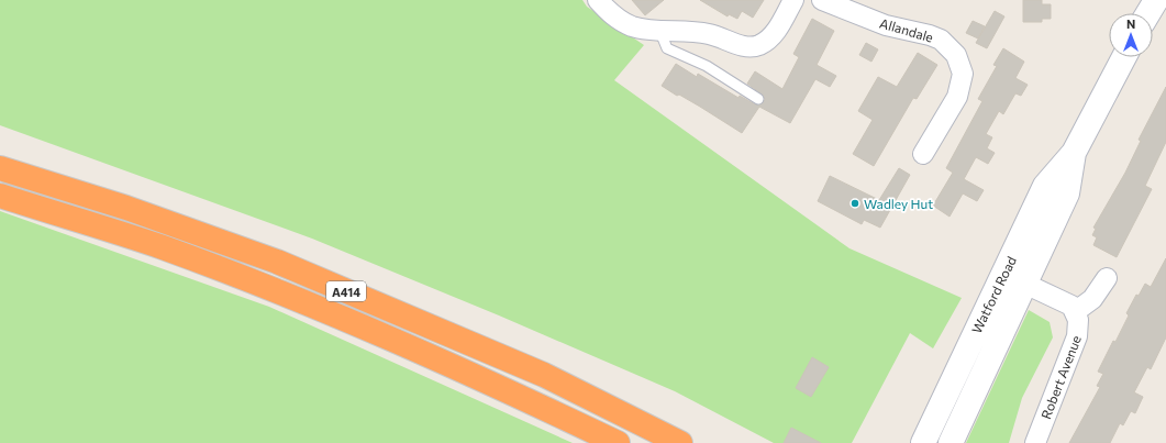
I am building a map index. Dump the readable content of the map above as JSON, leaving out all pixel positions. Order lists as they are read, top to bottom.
{
  "streets": {
    "highway": ["A414"],
    "main road": ["Watford Road"],
    "street": ["Allandale", "Robert Avenue"]
  },
  "places": ["Wadley Hut"],
  "north": "top"
}
